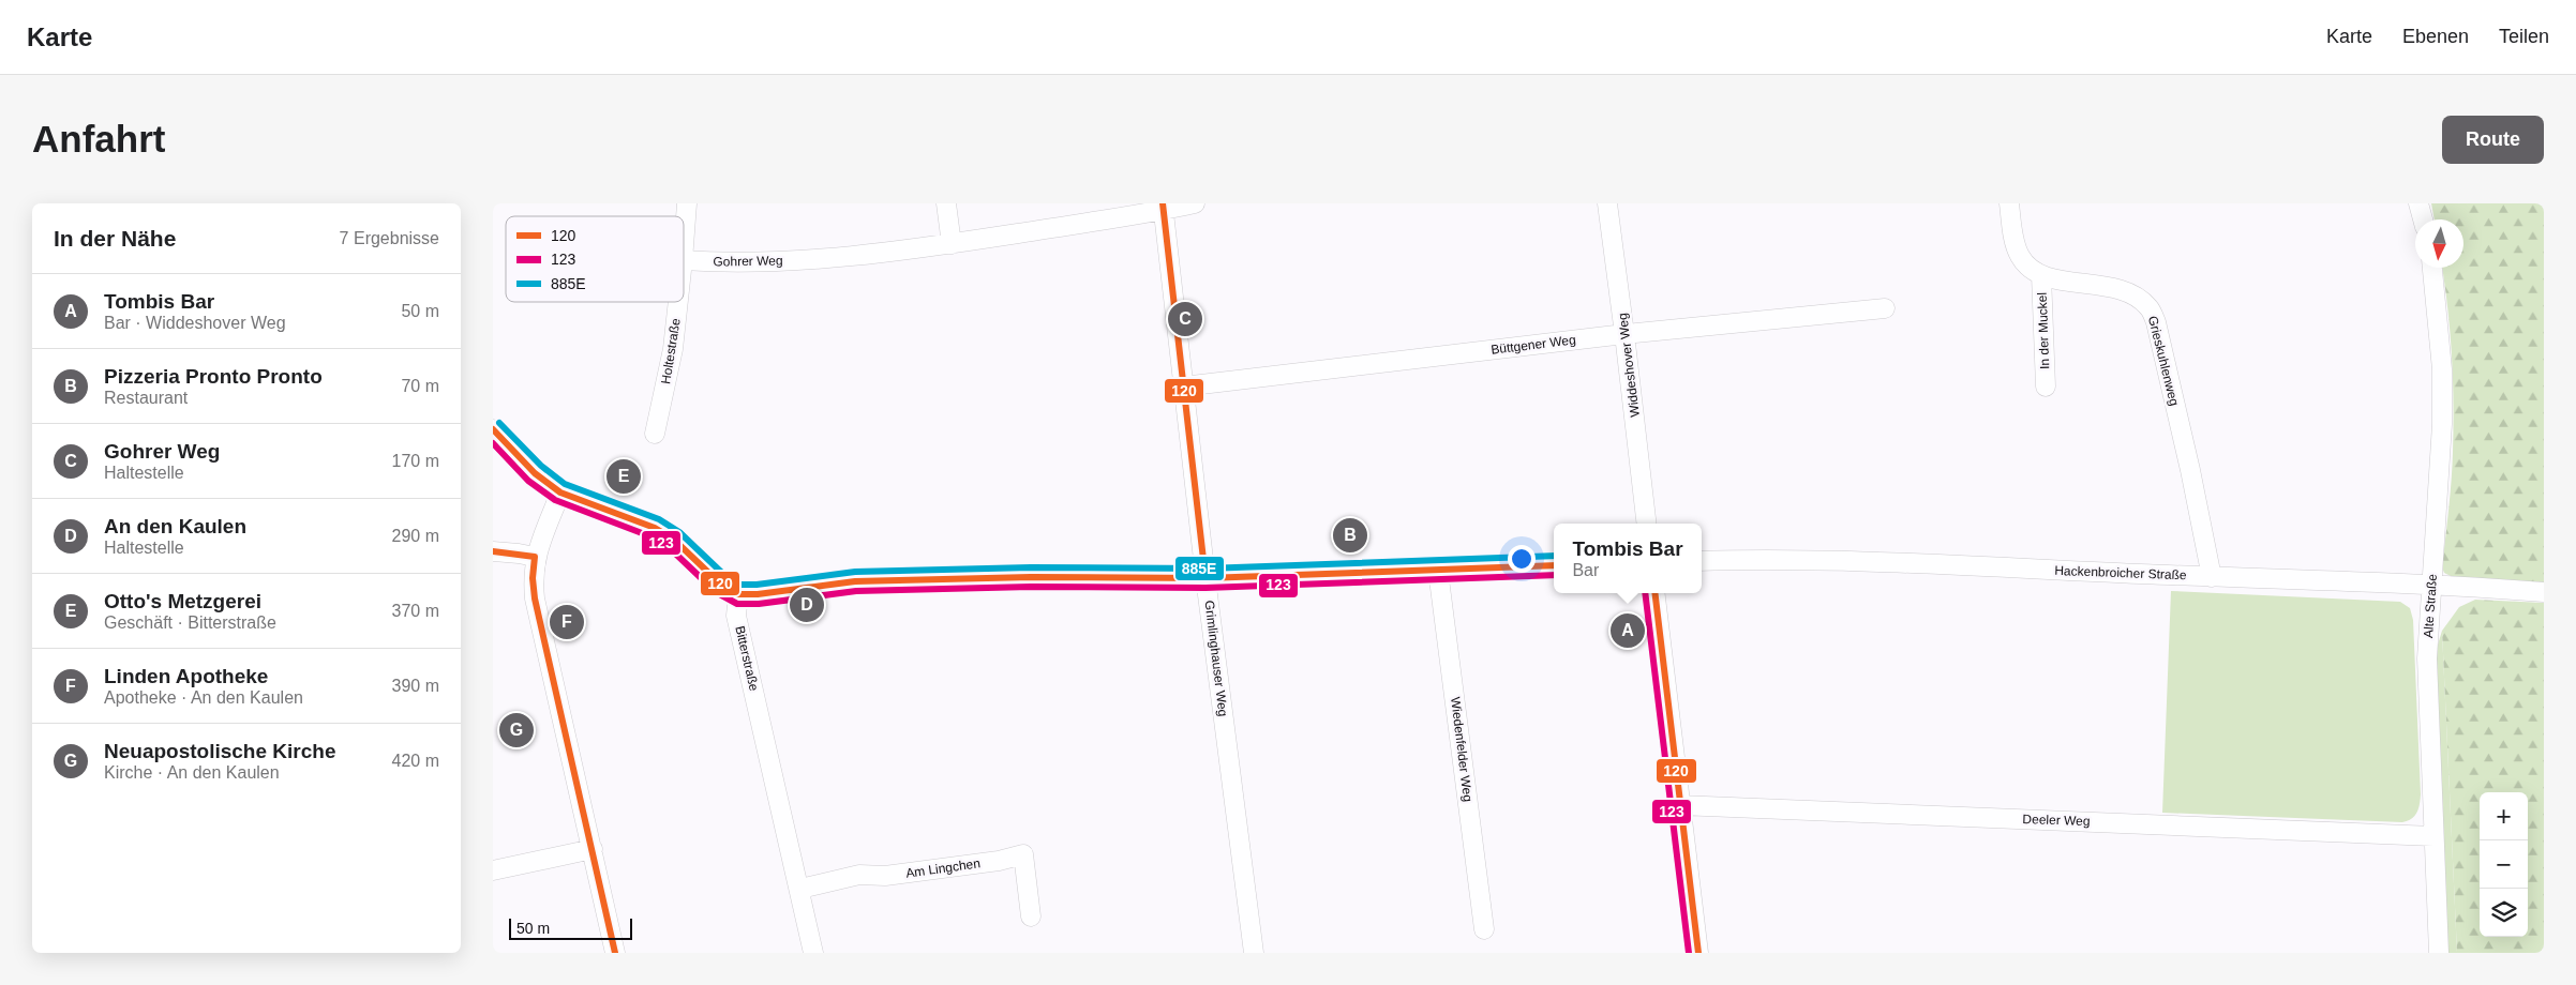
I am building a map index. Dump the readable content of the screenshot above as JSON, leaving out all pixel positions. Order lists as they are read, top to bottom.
{
  "streets": {
    "street": [
      "Gohrer Weg",
      "In der Muckel",
      "Büttgener Weg",
      "Holtestraße",
      "Grieskuhlenweg",
      "Widdeshover Weg",
      "Hackenbroicher Straße",
      "Alte Straße",
      "Bitterstraße",
      "Grimlinghauser Weg",
      "Wiedenfelder Weg",
      "Deeler Weg",
      "Am Lingchen"
    ]
  },
  "crossings": [
    ["Gohrer Weg", "Grimlinghauser Weg"],
    ["In der Muckel", "Grieskuhlenweg"],
    ["Büttgener Weg", "Widdeshover Weg"],
    ["Büttgener Weg", "Grimlinghauser Weg"],
    ["Grieskuhlenweg", "Hackenbroicher Straße"],
    ["Hackenbroicher Straße", "Alte Straße"],
    ["Alte Straße", "Deeler Weg"],
    ["Bitterstraße", "Am Lingchen"]
  ],
  "lines": ["transit line 120", "transit line 885E", "transit line 123"],
  "legend": ["120", "123", "885E"],
  "scale_bar": "50 m",
  "north": "bottom",
  "page": {
    "header": "Karte",
    "nav": ["Karte", "Ebenen", "Teilen"],
    "buttons": "Route",
    "title": "Anfahrt",
    "heading": ["In der Nähe", "7 Ergebnisse"],
    "list": [
      {
        "mark": "A",
        "name": "Tombis Bar",
        "note": "Bar · Widdeshover Weg",
        "value": "50 m"
      },
      {
        "mark": "B",
        "name": "Pizzeria Pronto Pronto",
        "note": "Restaurant",
        "value": "70 m"
      },
      {
        "mark": "C",
        "name": "Gohrer Weg",
        "note": "Haltestelle",
        "value": "170 m"
      },
      {
        "mark": "D",
        "name": "An den Kaulen",
        "note": "Haltestelle",
        "value": "290 m"
      },
      {
        "mark": "E",
        "name": "Otto's Metzgerei",
        "note": "Geschäft · Bitterstraße",
        "value": "370 m"
      },
      {
        "mark": "F",
        "name": "Linden Apotheke",
        "note": "Apotheke · An den Kaulen",
        "value": "390 m"
      },
      {
        "mark": "G",
        "name": "Neuapostolische Kirche",
        "note": "Kirche · An den Kaulen",
        "value": "420 m"
      }
    ],
    "pins": [
      "C",
      "E",
      "B",
      "D",
      "F",
      "A",
      "G"
    ],
    "popup": ["Tombis Bar", "Bar"],
    "map_buttons": ["+", "−"],
    "scale": "50 m"
  }
}
